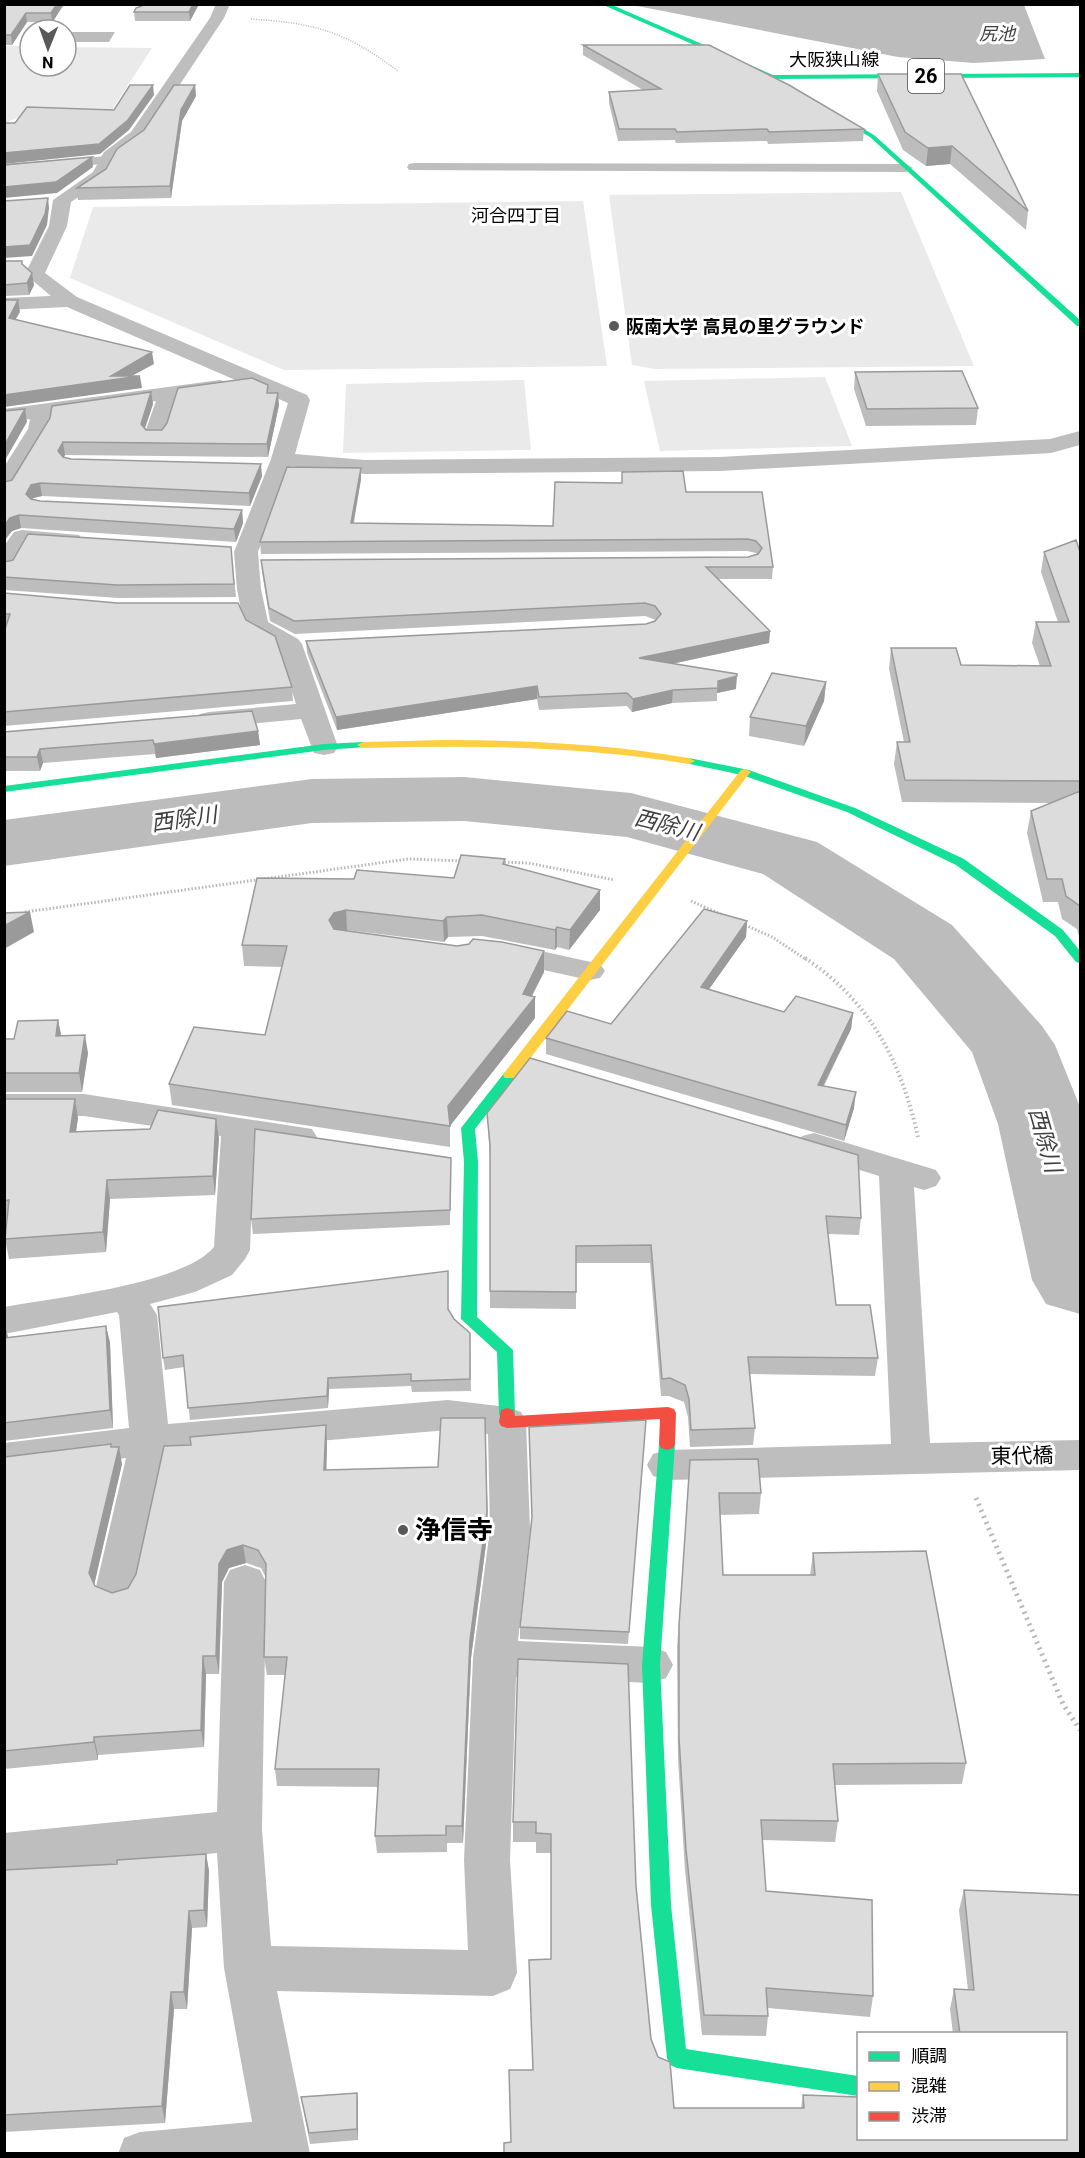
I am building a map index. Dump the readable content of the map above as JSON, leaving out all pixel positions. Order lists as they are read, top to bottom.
{
  "streets": {
    "street": ["大阪狭山線", "26", "東代橋"]
  },
  "districts": ["河合四丁目"],
  "water": ["尻池", "西除川"],
  "places": ["阪南大学 高見の里グラウンド", "浄信寺"],
  "legend": ["順調", "混雑", "渋滞"],
  "north": "bottom"
}
